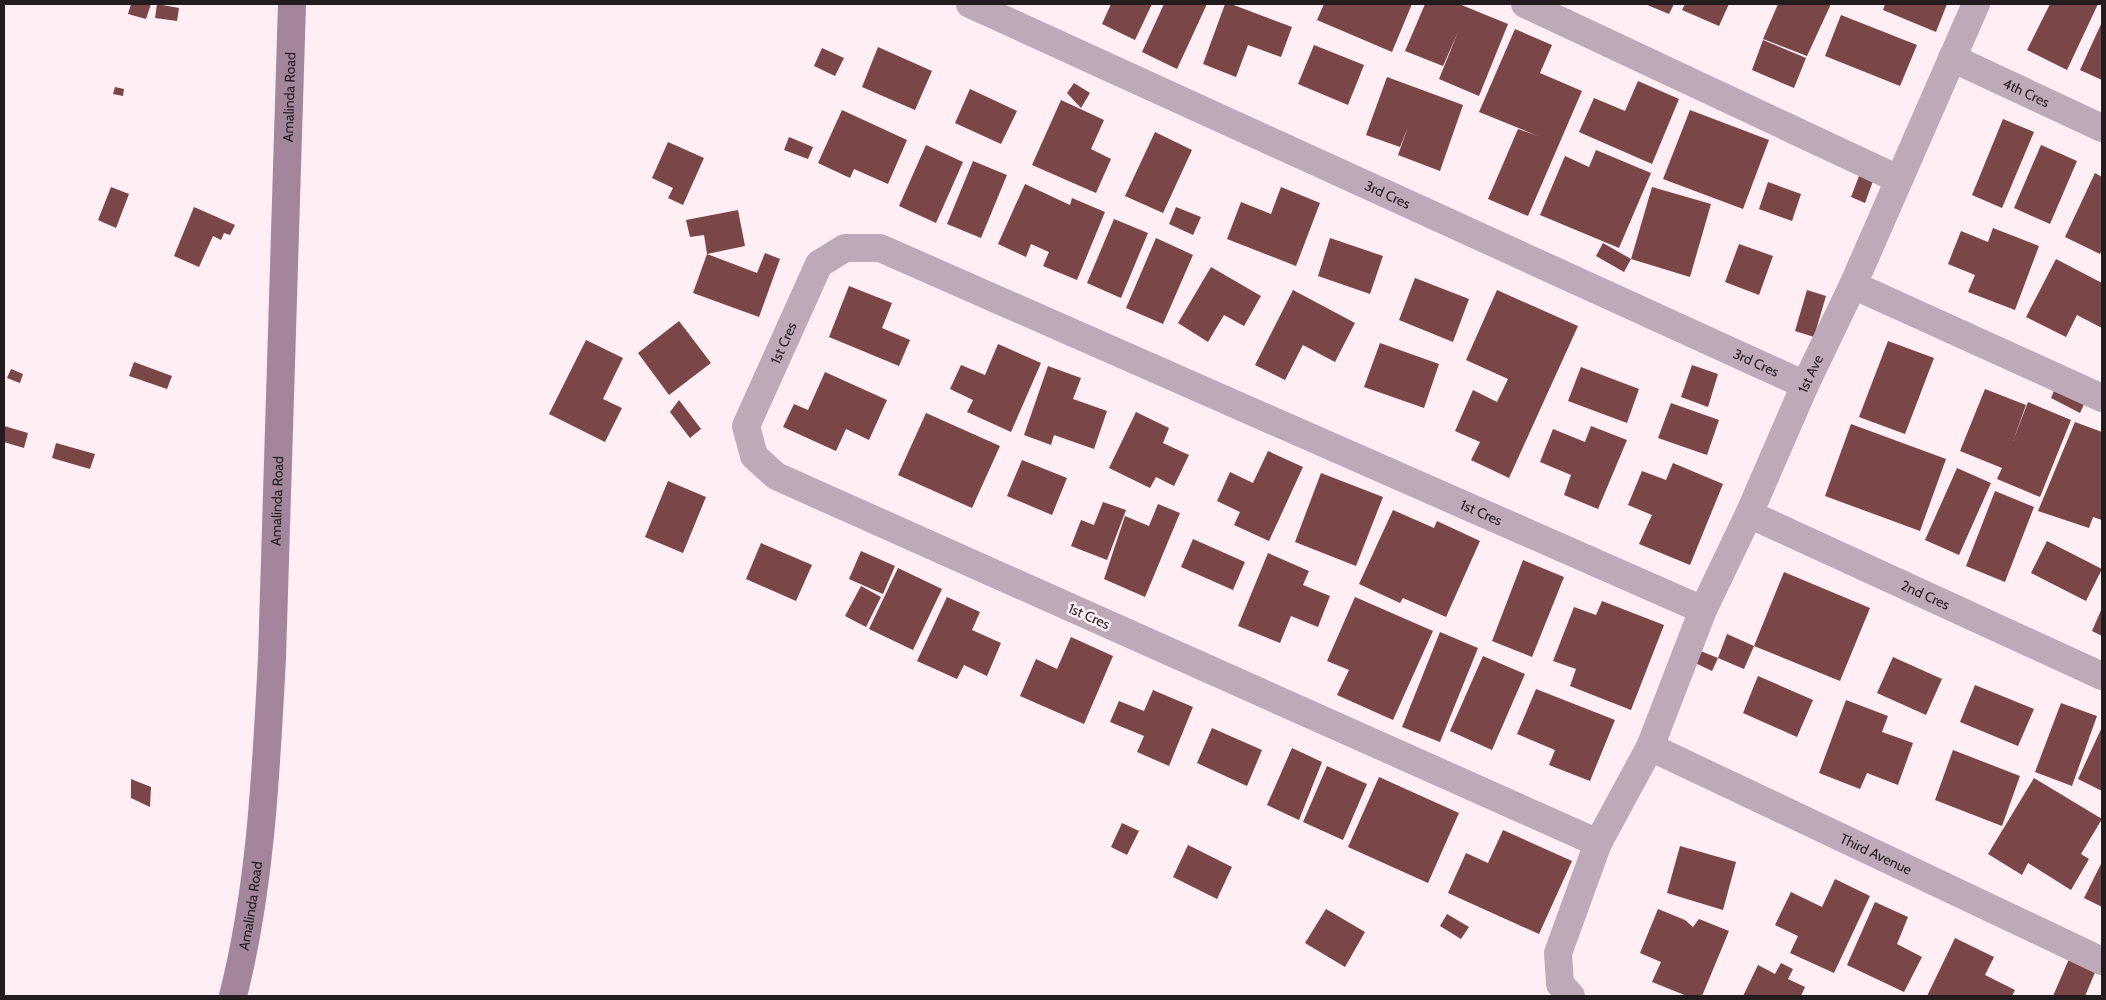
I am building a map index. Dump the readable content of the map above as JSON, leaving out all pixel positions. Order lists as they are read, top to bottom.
{
  "streets": {
    "street": [
      "4th Cres",
      "Amalinda Road",
      "3rd Cres",
      "1st Cres",
      "1st Ave",
      "2nd Cres",
      "Third Avenue"
    ]
  },
  "crossings": [
    ["4th Cres", "1st Ave"],
    ["3rd Cres", "1st Ave"],
    ["1st Cres", "1st Ave"],
    ["1st Ave", "2nd Cres"],
    ["1st Ave", "Third Avenue"]
  ]
}
